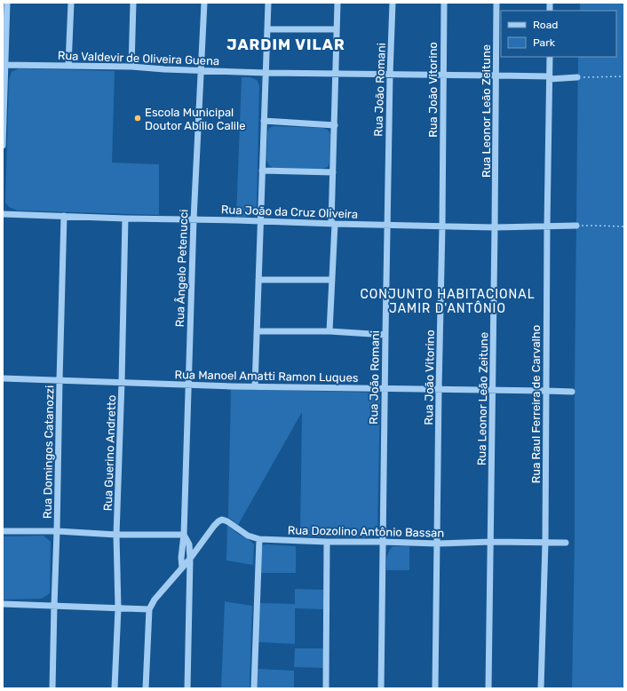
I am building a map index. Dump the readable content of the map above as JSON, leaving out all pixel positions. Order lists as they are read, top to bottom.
{
  "streets": {
    "street": [
      "Rua Valdevir de Oliveira Guena",
      "Rua João Romani",
      "Rua João Vitorino",
      "Rua Leonor Leão Zeitune",
      "Rua João da Cruz Oliveira",
      "Rua Ângelo Petenucci",
      "Rua Manoel Amatti Ramon Luques",
      "Rua Raul Ferreira de Carvalho",
      "Rua Domingos Catanozzi",
      "Rua Guerino Andretto",
      "Rua Dozolino Antônio Bassan"
    ]
  },
  "crossings": [
    ["Rua Valdevir de Oliveira Guena", "Rua João Romani"],
    ["Rua Valdevir de Oliveira Guena", "Rua João Vitorino"],
    ["Rua Valdevir de Oliveira Guena", "Rua Leonor Leão Zeitune"],
    ["Rua Valdevir de Oliveira Guena", "Rua Ângelo Petenucci"],
    ["Rua Valdevir de Oliveira Guena", "Rua Raul Ferreira de Carvalho"],
    ["Rua João Romani", "Rua João da Cruz Oliveira"],
    ["Rua João Romani", "Rua Manoel Amatti Ramon Luques"],
    ["Rua João Romani", "Rua Dozolino Antônio Bassan"],
    ["Rua João Vitorino", "Rua João da Cruz Oliveira"],
    ["Rua João Vitorino", "Rua Manoel Amatti Ramon Luques"],
    ["Rua João Vitorino", "Rua Dozolino Antônio Bassan"],
    ["Rua Leonor Leão Zeitune", "Rua João da Cruz Oliveira"],
    ["Rua Leonor Leão Zeitune", "Rua Manoel Amatti Ramon Luques"],
    ["Rua Leonor Leão Zeitune", "Rua Dozolino Antônio Bassan"],
    ["Rua João da Cruz Oliveira", "Rua Ângelo Petenucci"],
    ["Rua João da Cruz Oliveira", "Rua Raul Ferreira de Carvalho"],
    ["Rua João da Cruz Oliveira", "Rua Domingos Catanozzi"],
    ["Rua João da Cruz Oliveira", "Rua Guerino Andretto"],
    ["Rua Ângelo Petenucci", "Rua Manoel Amatti Ramon Luques"],
    ["Rua Ângelo Petenucci", "Rua Dozolino Antônio Bassan"],
    ["Rua Manoel Amatti Ramon Luques", "Rua Raul Ferreira de Carvalho"],
    ["Rua Manoel Amatti Ramon Luques", "Rua Domingos Catanozzi"],
    ["Rua Manoel Amatti Ramon Luques", "Rua Guerino Andretto"],
    ["Rua Raul Ferreira de Carvalho", "Rua Dozolino Antônio Bassan"]
  ],
  "districts": ["JARDIM VILAR", "CONJUNTO HABITACIONAL JAMIR D'ANTÔNIO"],
  "places": ["Escola Municipal Doutor Abílio Calile"],
  "legend": ["Road", "Park"]
}
